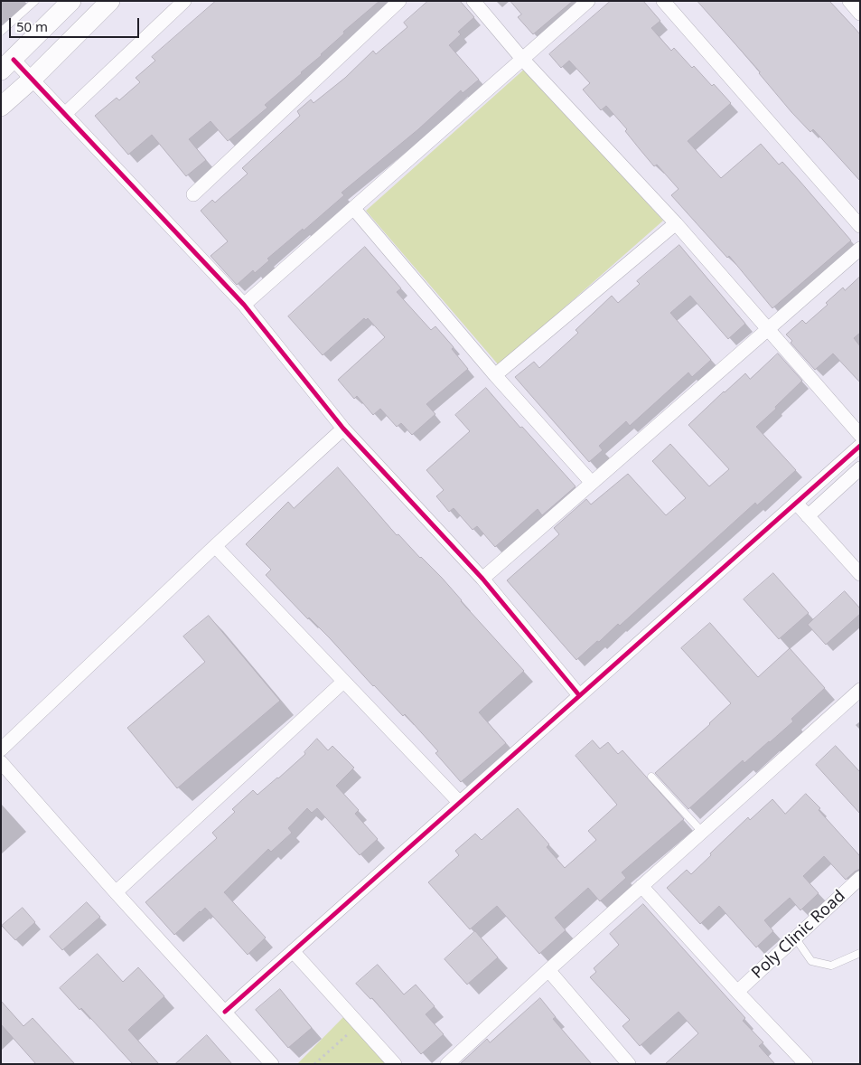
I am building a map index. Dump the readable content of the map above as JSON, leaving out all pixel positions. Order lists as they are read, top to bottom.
{
  "streets": {
    "street": ["Poly Clinic Road"]
  },
  "scale_bar": "50 m"
}
